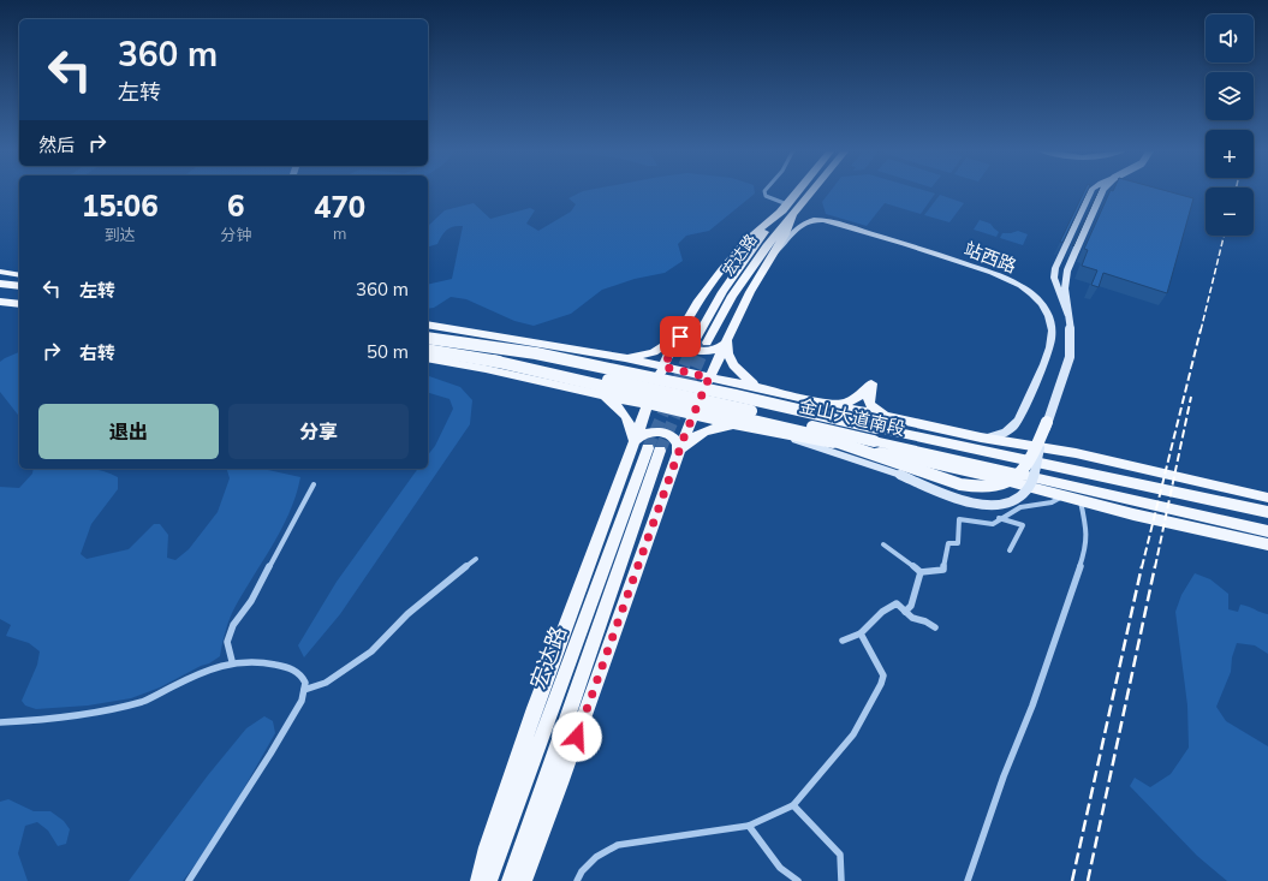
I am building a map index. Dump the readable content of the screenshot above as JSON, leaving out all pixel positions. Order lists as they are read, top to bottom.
{
  "streets": {
    "main road": ["宏达路", "金山大道南段"],
    "street": ["站西路"]
  },
  "page": {
    "map_buttons": ["+", "−"],
    "turn": ["360 m", "左转"],
    "then": "然后",
    "eta": [
      "15:06",
      "到达",
      "6",
      "分钟",
      "470",
      "m"
    ],
    "list": [
      {
        "name": "左转",
        "value": "360 m"
      },
      {
        "name": "右转",
        "value": "50 m"
      }
    ],
    "buttons": ["退出", "分享"]
  }
}
